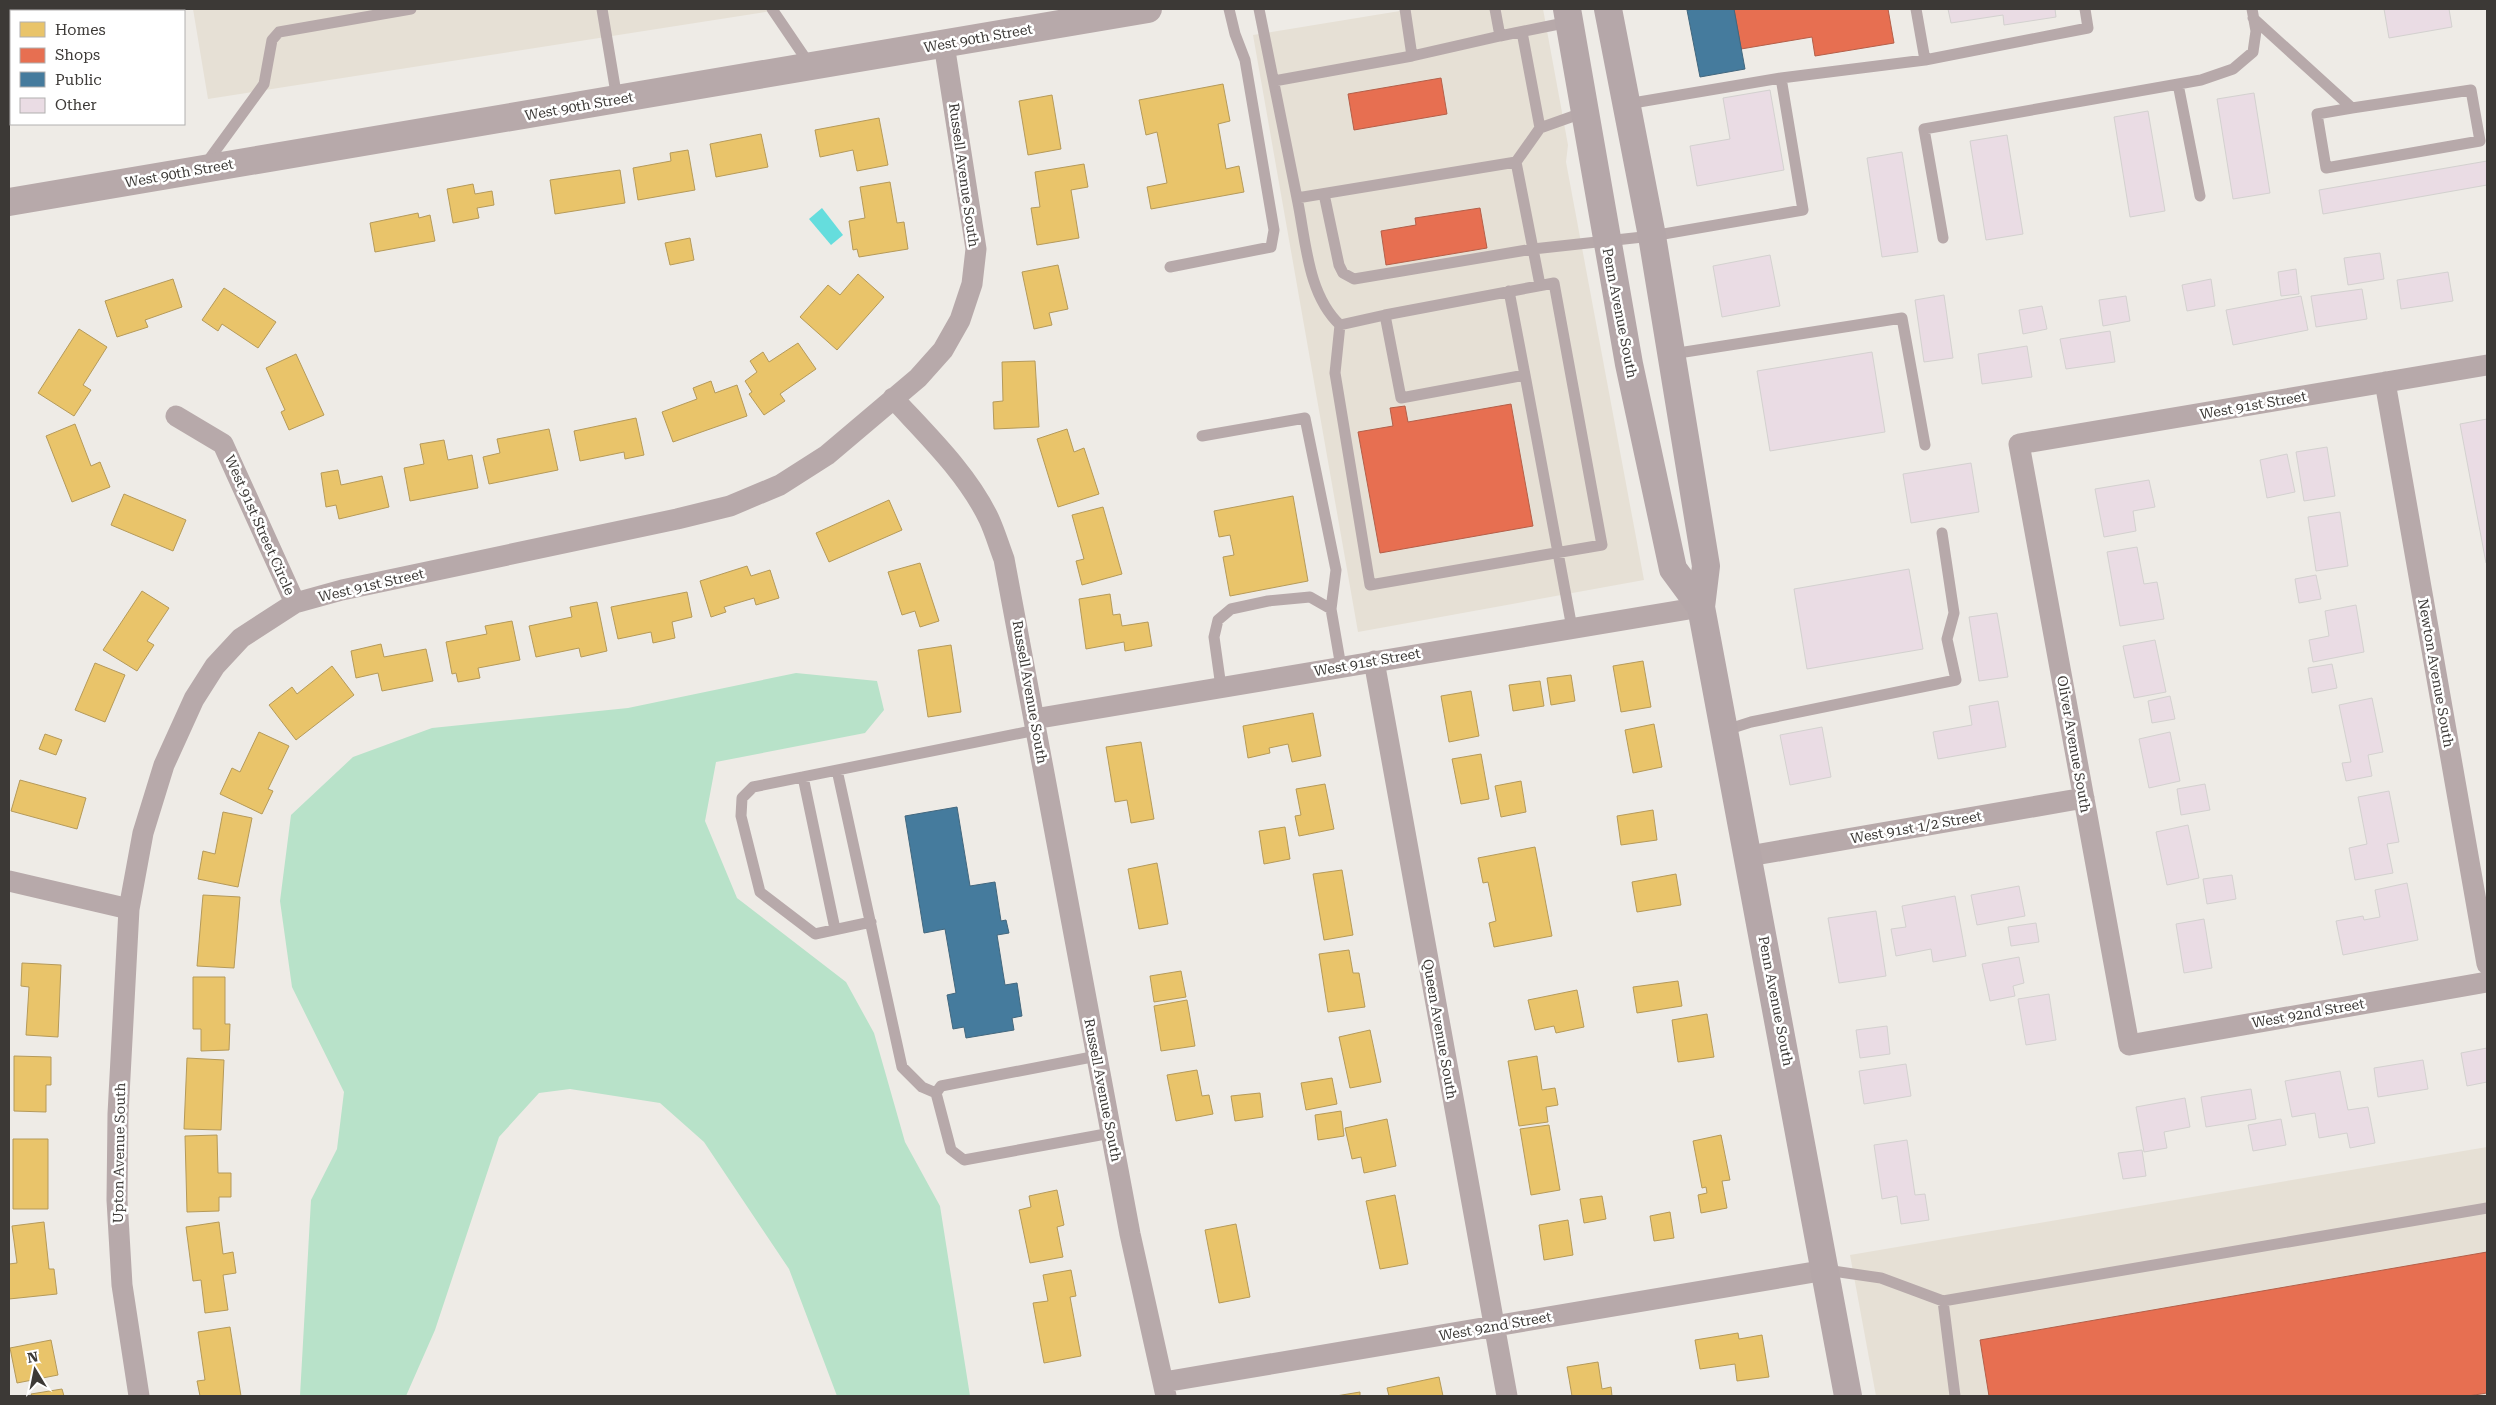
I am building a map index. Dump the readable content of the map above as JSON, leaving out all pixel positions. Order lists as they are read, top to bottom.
{
  "streets": {
    "main road": ["Penn Avenue South"],
    "street": [
      "West 90th Street",
      "Russell Avenue South",
      "West 91st Street",
      "West 91st Street Circle",
      "Newton Avenue South",
      "Oliver Avenue South",
      "West 91st 1/2 Street",
      "West 92nd Street",
      "Queen Avenue South",
      "Upton Avenue South"
    ]
  },
  "crossings": [
    ["West 90th Street", "Russell Avenue South"],
    ["Russell Avenue South", "West 91st Street"],
    ["Russell Avenue South", "West 92nd Street"],
    ["Penn Avenue South", "West 91st Street"],
    ["Penn Avenue South", "West 91st 1/2 Street"],
    ["Penn Avenue South", "West 92nd Street"],
    ["West 91st Street", "West 91st Street Circle"],
    ["West 91st Street", "Newton Avenue South"],
    ["West 91st Street", "Oliver Avenue South"],
    ["West 91st Street", "Queen Avenue South"],
    ["West 91st Street", "Upton Avenue South"],
    ["Oliver Avenue South", "West 91st 1/2 Street"],
    ["Oliver Avenue South", "West 92nd Street"],
    ["West 92nd Street", "Queen Avenue South"]
  ],
  "legend": [
    "Homes",
    "Shops",
    "Public",
    "Other"
  ],
  "north": "top"
}
